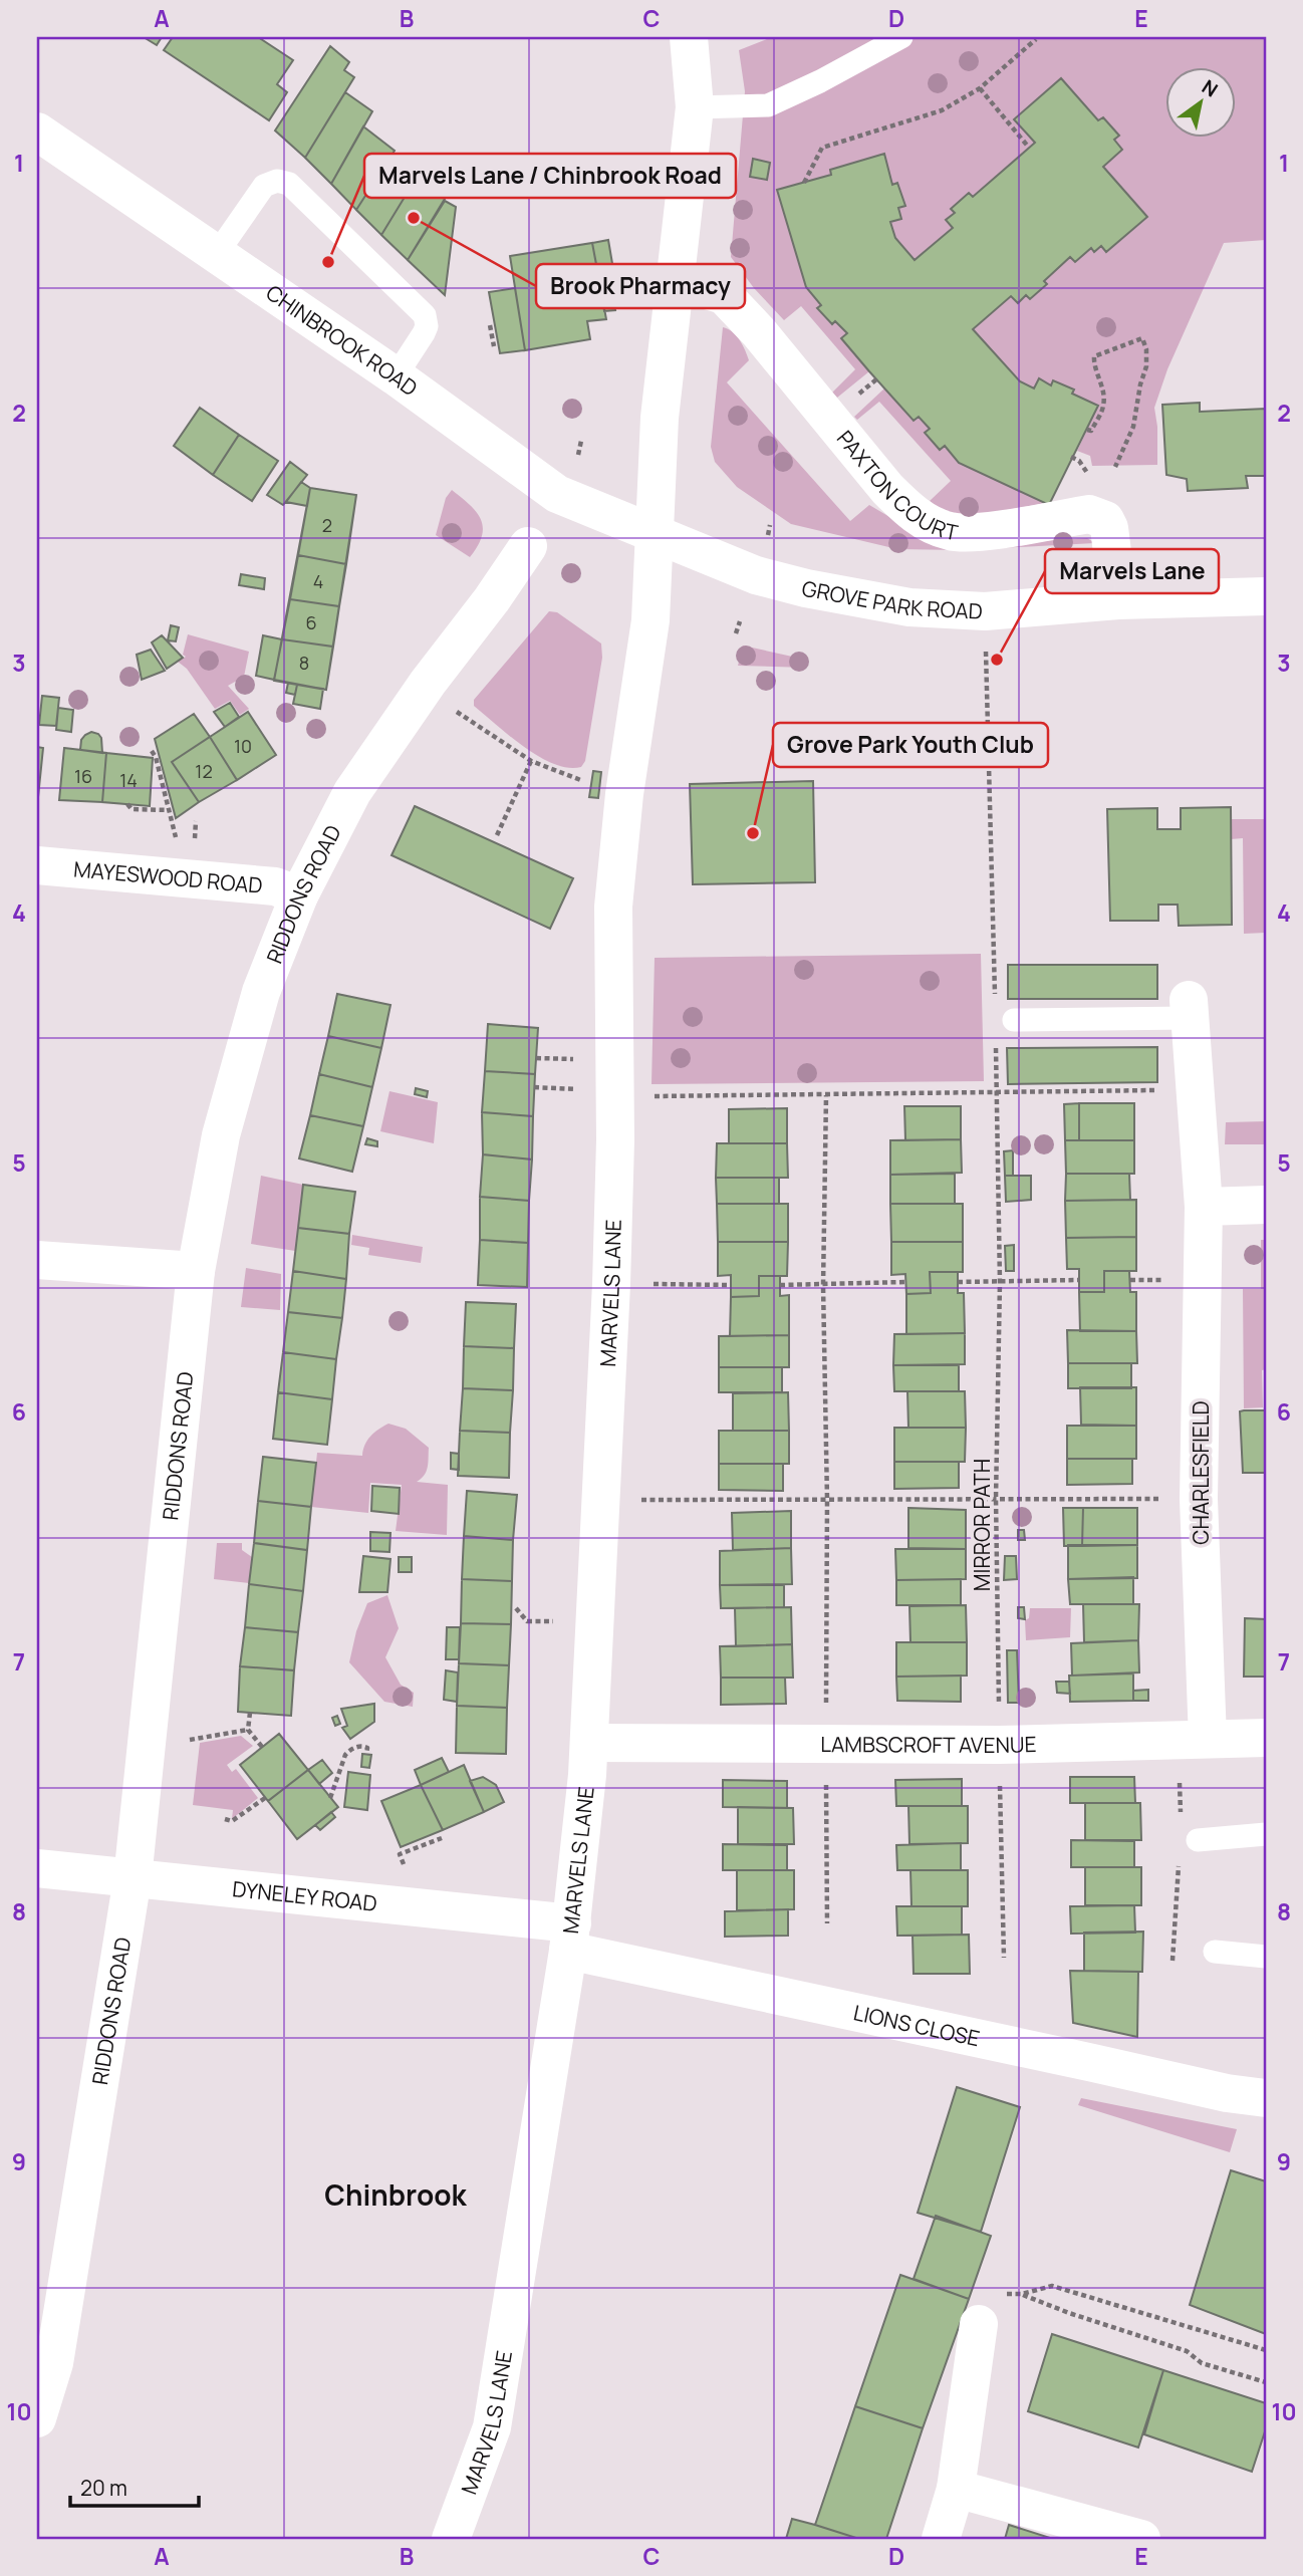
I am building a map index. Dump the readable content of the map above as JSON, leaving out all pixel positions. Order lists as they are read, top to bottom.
{
  "streets": {
    "street": [
      "CHINBROOK ROAD",
      "PAXTON COURT",
      "GROVE PARK ROAD",
      "MAYESWOOD ROAD",
      "RIDDONS ROAD",
      "MARVELS LANE",
      "CHARLESFIELD",
      "LAMBSCROFT AVENUE",
      "DYNELEY ROAD",
      "LIONS CLOSE"
    ],
    "path": ["MIRROR PATH"]
  },
  "crossings": [
    ["CHINBROOK ROAD", "GROVE PARK ROAD"],
    ["CHINBROOK ROAD", "MARVELS LANE"],
    ["PAXTON COURT", "GROVE PARK ROAD"],
    ["PAXTON COURT", "MARVELS LANE"],
    ["GROVE PARK ROAD", "MARVELS LANE"],
    ["MAYESWOOD ROAD", "RIDDONS ROAD"],
    ["RIDDONS ROAD", "DYNELEY ROAD"],
    ["MARVELS LANE", "LAMBSCROFT AVENUE"],
    ["MARVELS LANE", "DYNELEY ROAD"],
    ["MARVELS LANE", "LIONS CLOSE"],
    ["CHARLESFIELD", "LAMBSCROFT AVENUE"],
    ["MIRROR PATH", "LAMBSCROFT AVENUE"],
    ["DYNELEY ROAD", "LIONS CLOSE"]
  ],
  "districts": ["Chinbrook"],
  "places": [
    "Brook Pharmacy",
    "Marvels Lane / Chinbrook Road",
    "Marvels Lane",
    "Grove Park Youth Club"
  ],
  "house_numbers": [
    "2",
    "4",
    "6",
    "8",
    "10",
    "12",
    "16",
    "14"
  ],
  "scale_bar": "20 m",
  "north": "top right",
  "grid": {
    "columns": [
      "A",
      "B",
      "C",
      "D",
      "E"
    ],
    "rows": [
      "1",
      "2",
      "3",
      "4",
      "5",
      "6",
      "7",
      "8",
      "9",
      "10"
    ]
  }
}
